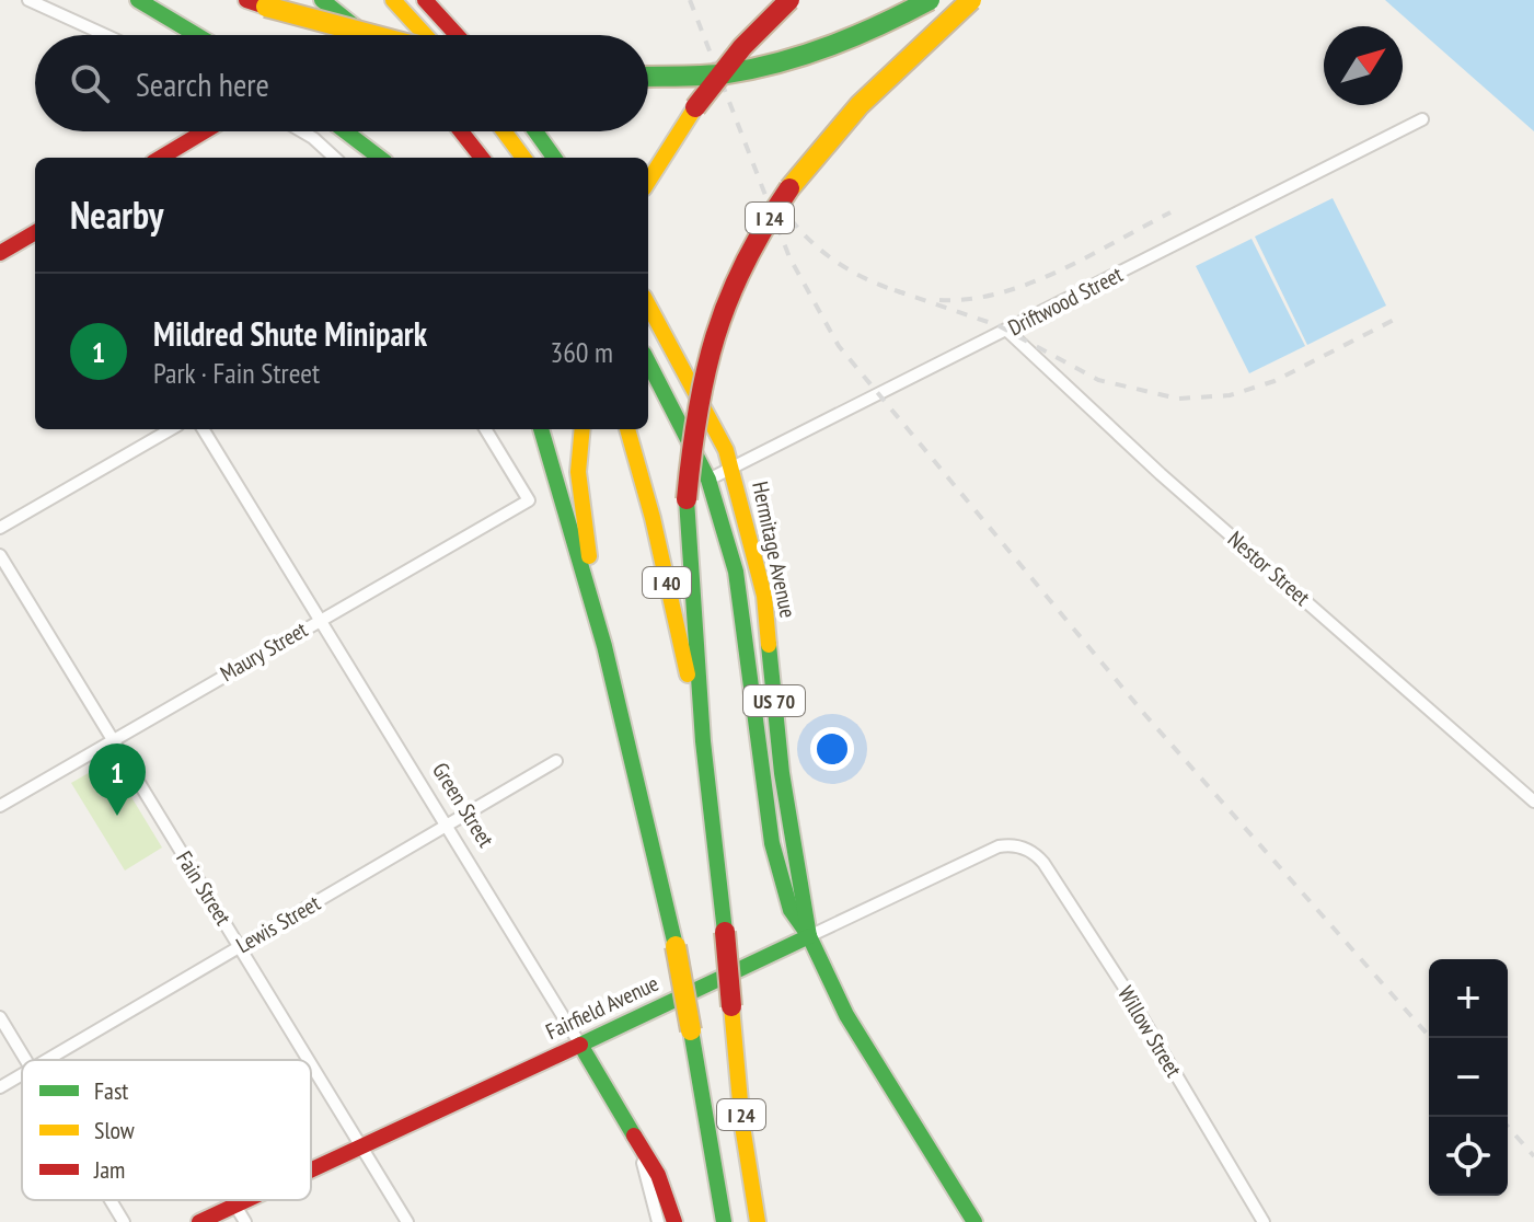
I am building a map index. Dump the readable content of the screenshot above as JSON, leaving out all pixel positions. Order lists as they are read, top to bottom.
{
  "streets": {
    "main road": [
      "I 24",
      "Hermitage Avenue",
      "I 40",
      "US 70",
      "Green Street",
      "Fairfield Avenue"
    ],
    "street": [
      "Driftwood Street",
      "Nestor Street",
      "Maury Street",
      "Fain Street",
      "Lewis Street",
      "Willow Street"
    ]
  },
  "crossings": [
    ["I 24", "I 40"],
    ["Driftwood Street", "Hermitage Avenue"],
    ["Driftwood Street", "Nestor Street"],
    ["Hermitage Avenue", "Fairfield Avenue"],
    ["Maury Street", "Green Street"],
    ["Maury Street", "Fain Street"],
    ["Green Street", "Lewis Street"],
    ["Green Street", "Fairfield Avenue"],
    ["Fain Street", "Lewis Street"],
    ["Fain Street", "Fairfield Avenue"],
    ["Fairfield Avenue", "Willow Street"]
  ],
  "legend": ["Fast", "Slow", "Jam"],
  "north": "top right",
  "page": {
    "search": "Search here",
    "heading": "Nearby",
    "list": [
      {
        "mark": "1",
        "name": "Mildred Shute Minipark",
        "note": "Park · Fain Street",
        "value": "360 m"
      }
    ],
    "pins": "1",
    "map_buttons": ["+", "−"]
  }
}
